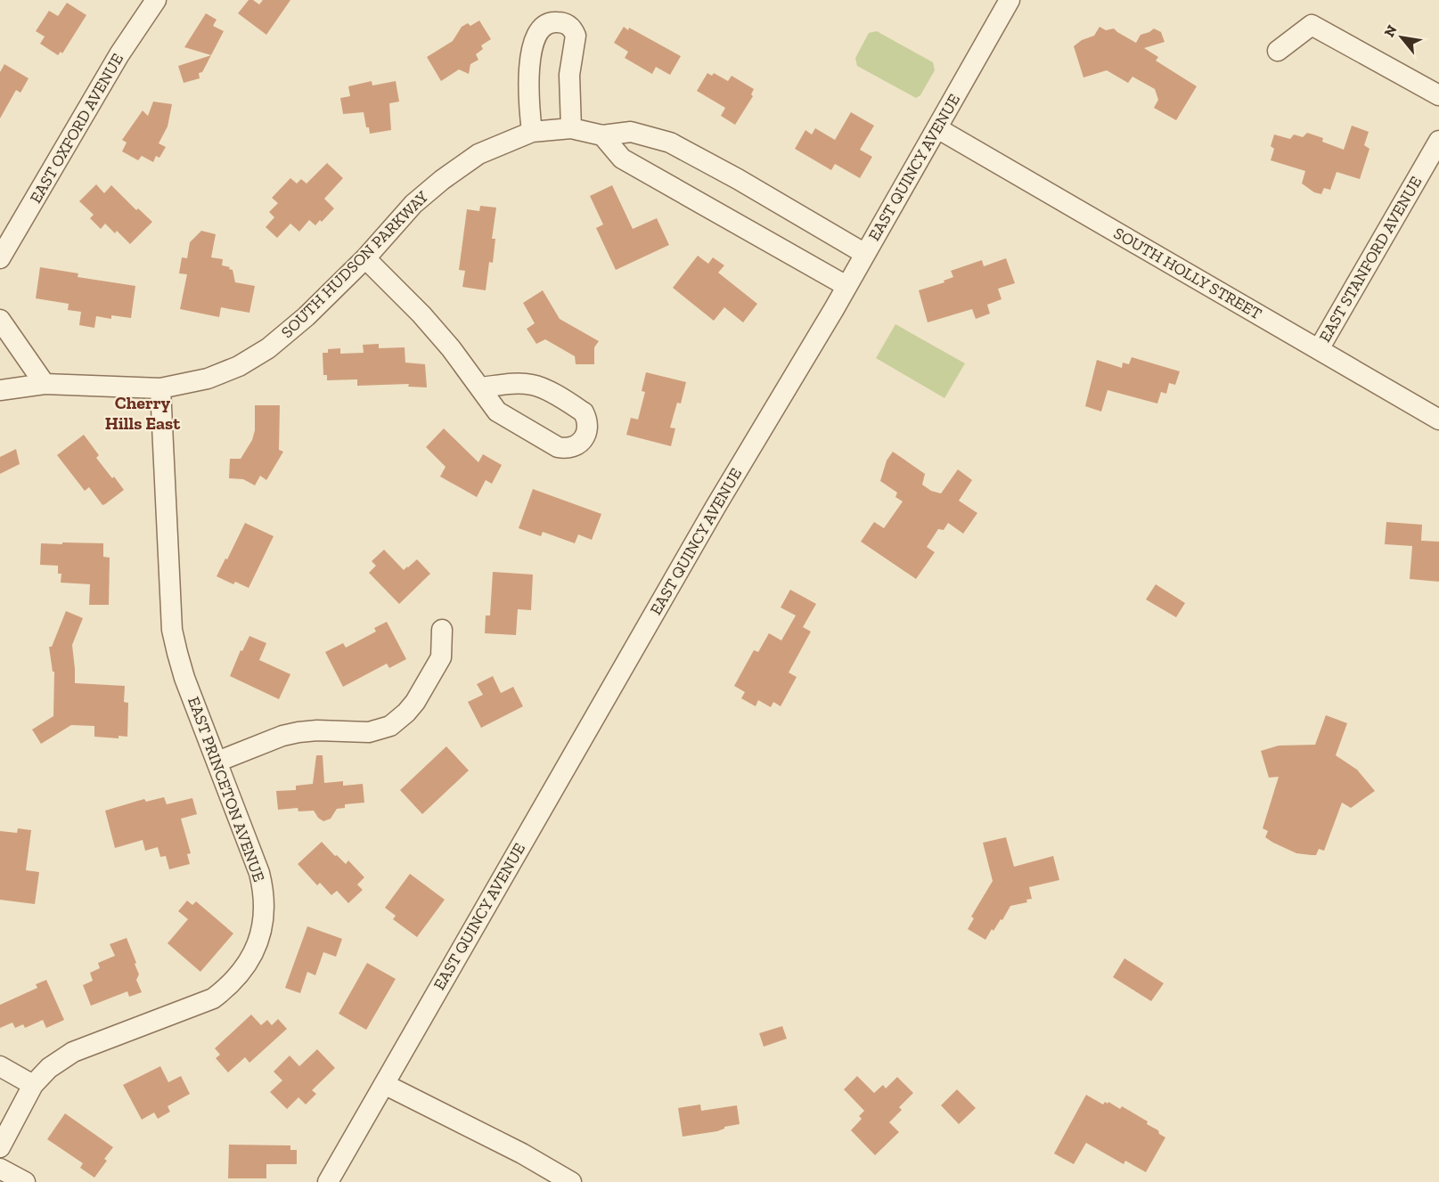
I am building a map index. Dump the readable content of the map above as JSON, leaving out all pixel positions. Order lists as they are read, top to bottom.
{
  "streets": {
    "street": [
      "EAST OXFORD AVENUE",
      "EAST QUINCY AVENUE",
      "EAST STANFORD AVENUE",
      "SOUTH HUDSON PARKWAY",
      "SOUTH HOLLY STREET",
      "EAST PRINCETON AVENUE"
    ]
  },
  "crossings": [
    ["EAST QUINCY AVENUE", "SOUTH HUDSON PARKWAY"],
    ["EAST QUINCY AVENUE", "SOUTH HOLLY STREET"],
    ["EAST STANFORD AVENUE", "SOUTH HOLLY STREET"],
    ["SOUTH HUDSON PARKWAY", "EAST PRINCETON AVENUE"]
  ],
  "districts": ["Cherry Hills East"],
  "north": "top left"
}
